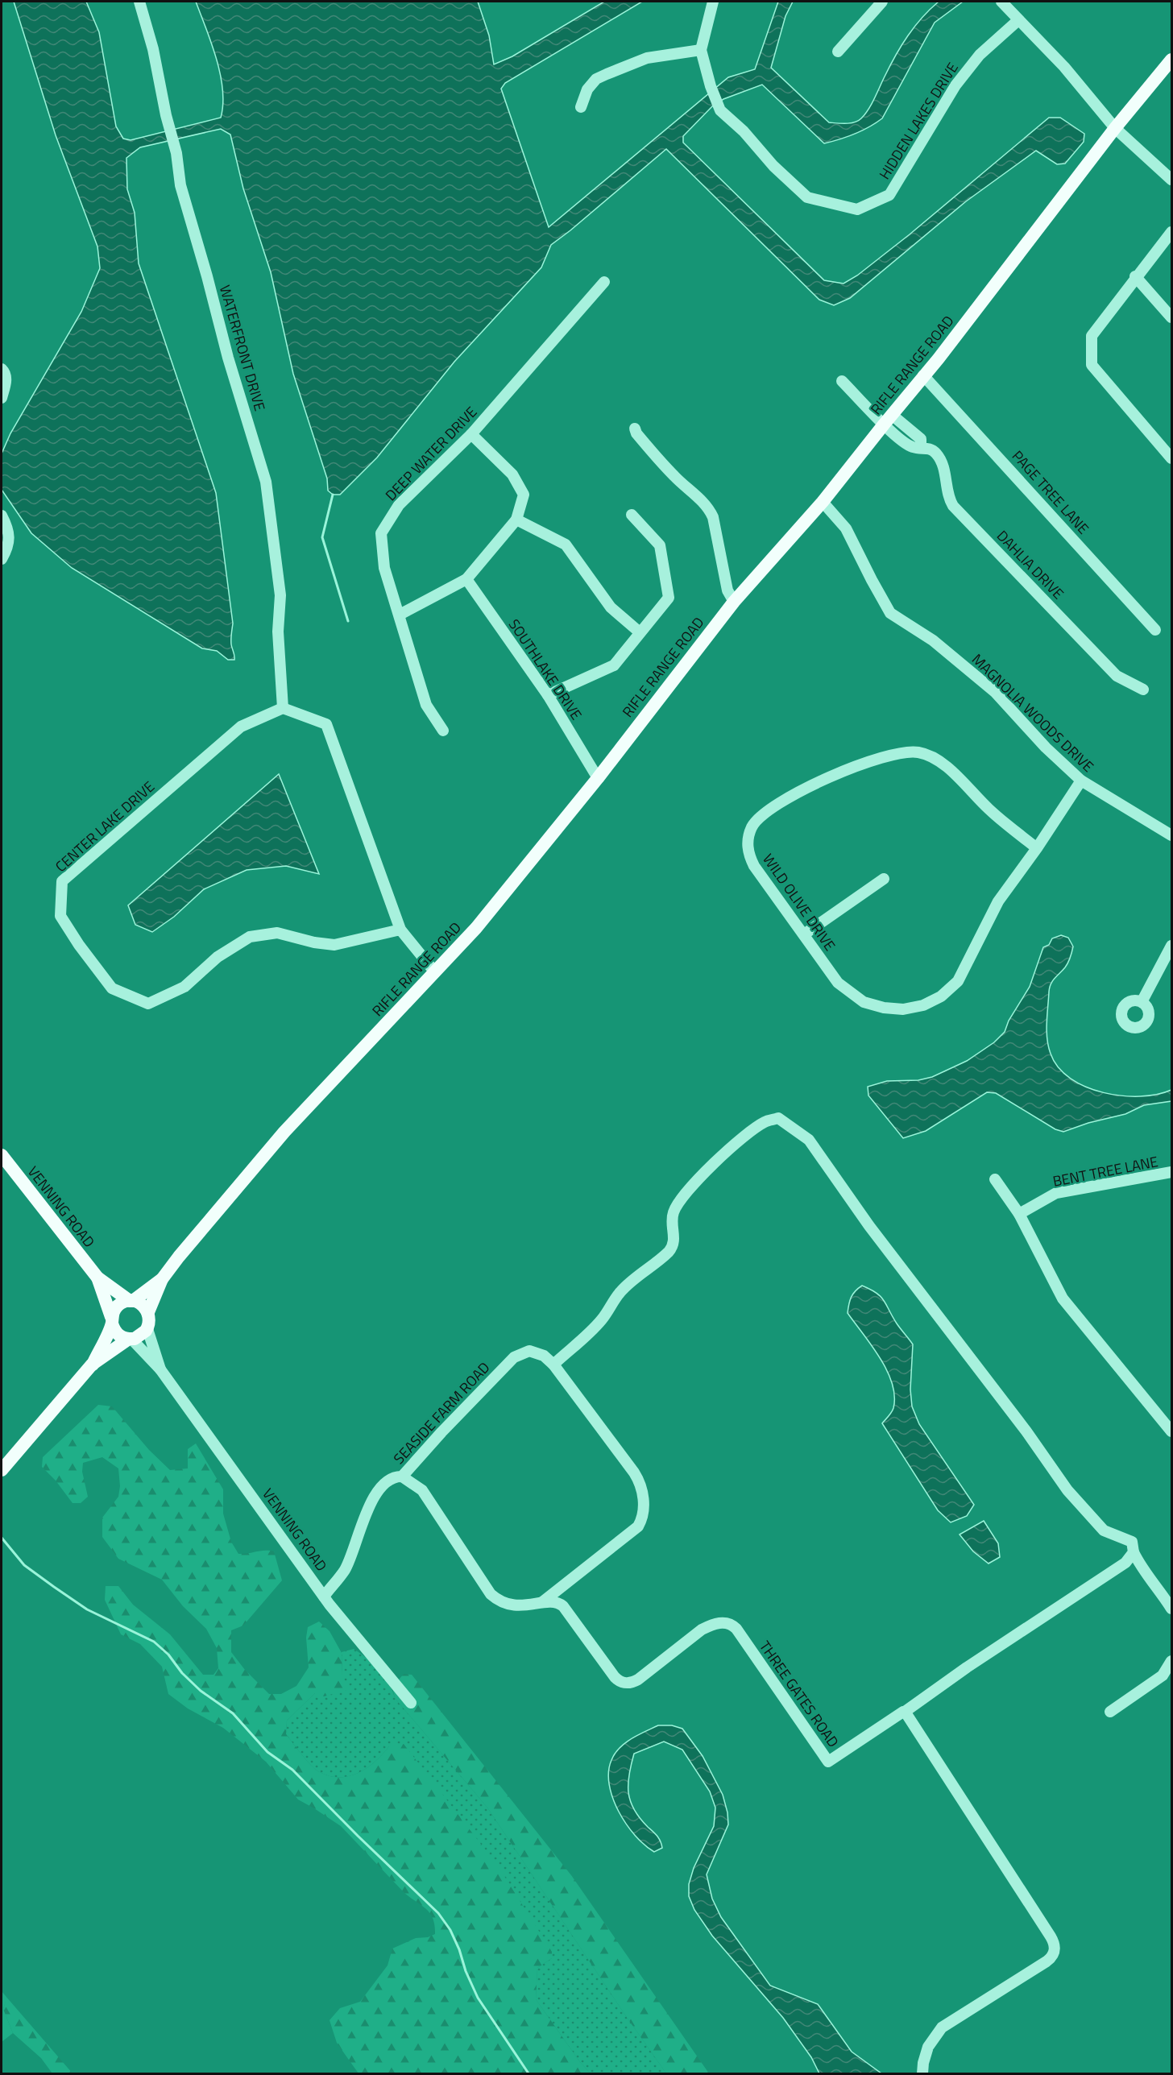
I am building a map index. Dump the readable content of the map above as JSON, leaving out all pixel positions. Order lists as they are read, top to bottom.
{
  "streets": {
    "main road": ["RIFLE RANGE ROAD", "VENNING ROAD"],
    "street": [
      "HIDDEN LAKES DRIVE",
      "WATERFRONT DRIVE",
      "DEEP WATER DRIVE",
      "PAGE TREE LANE",
      "DAHLIA DRIVE",
      "SOUTHLAKE DRIVE",
      "MAGNOLIA WOODS DRIVE",
      "CENTER LAKE DRIVE",
      "WILD OLIVE DRIVE",
      "BENT TREE LANE",
      "SEASIDE FARM ROAD",
      "THREE GATES ROAD"
    ]
  },
  "crossings": [
    ["WATERFRONT DRIVE", "CENTER LAKE DRIVE"],
    ["RIFLE RANGE ROAD", "PAGE TREE LANE"],
    ["RIFLE RANGE ROAD", "DAHLIA DRIVE"],
    ["RIFLE RANGE ROAD", "SOUTHLAKE DRIVE"],
    ["RIFLE RANGE ROAD", "MAGNOLIA WOODS DRIVE"],
    ["RIFLE RANGE ROAD", "VENNING ROAD"],
    ["MAGNOLIA WOODS DRIVE", "WILD OLIVE DRIVE"],
    ["VENNING ROAD", "SEASIDE FARM ROAD"],
    ["SEASIDE FARM ROAD", "THREE GATES ROAD"]
  ]
}
